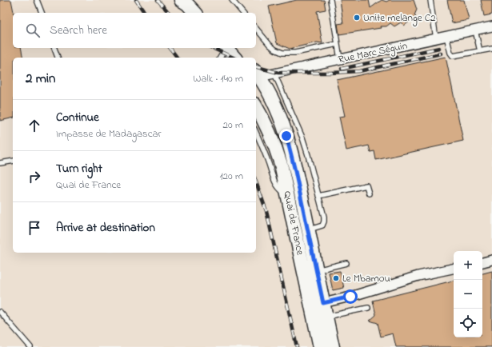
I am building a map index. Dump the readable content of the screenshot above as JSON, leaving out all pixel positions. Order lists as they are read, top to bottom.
{
  "streets": {
    "main road": ["Quai de France"],
    "street": ["Rue Marc Séguin"]
  },
  "crossings": [
    ["Rue Marc Séguin", "Quai de France"]
  ],
  "places": ["Unite melange C2", "Le Mbamou"],
  "page": {
    "search": "Search here",
    "heading": ["2 min", "Walk · 140 m"],
    "list": [
      ["Continue", "Impasse de Madagascar", "20 m"],
      ["Turn right", "Quai de France", "120 m"],
      "Arrive at destination"
    ],
    "map_buttons": ["+", "−"]
  }
}
